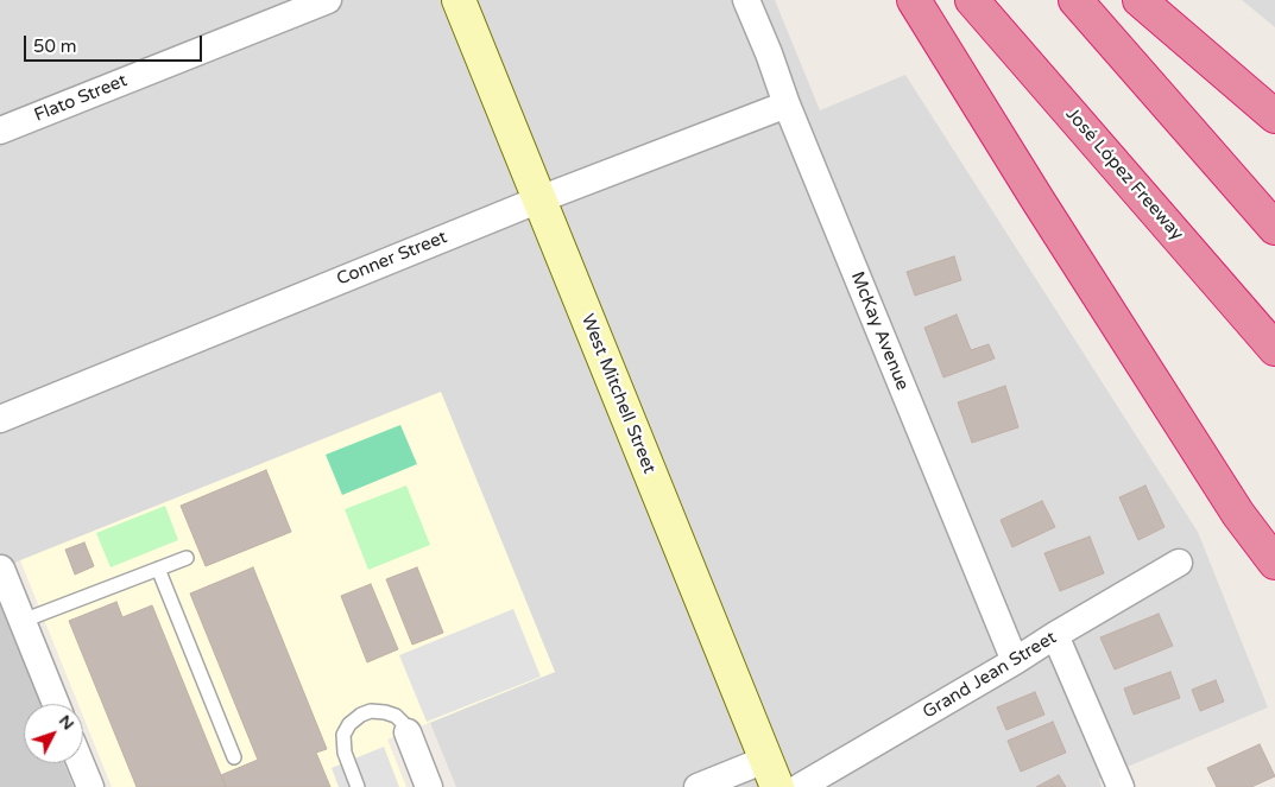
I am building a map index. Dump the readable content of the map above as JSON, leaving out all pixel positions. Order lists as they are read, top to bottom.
{
  "streets": {
    "highway": ["José López Freeway"],
    "street": [
      "Flato Street",
      "Conner Street",
      "McKay Avenue",
      "West Mitchell Street",
      "Grand Jean Street"
    ]
  },
  "crossings": [
    ["Conner Street", "McKay Avenue"],
    ["Conner Street", "West Mitchell Street"],
    ["McKay Avenue", "Grand Jean Street"]
  ],
  "scale_bar": "50 m",
  "north": "top right"
}
